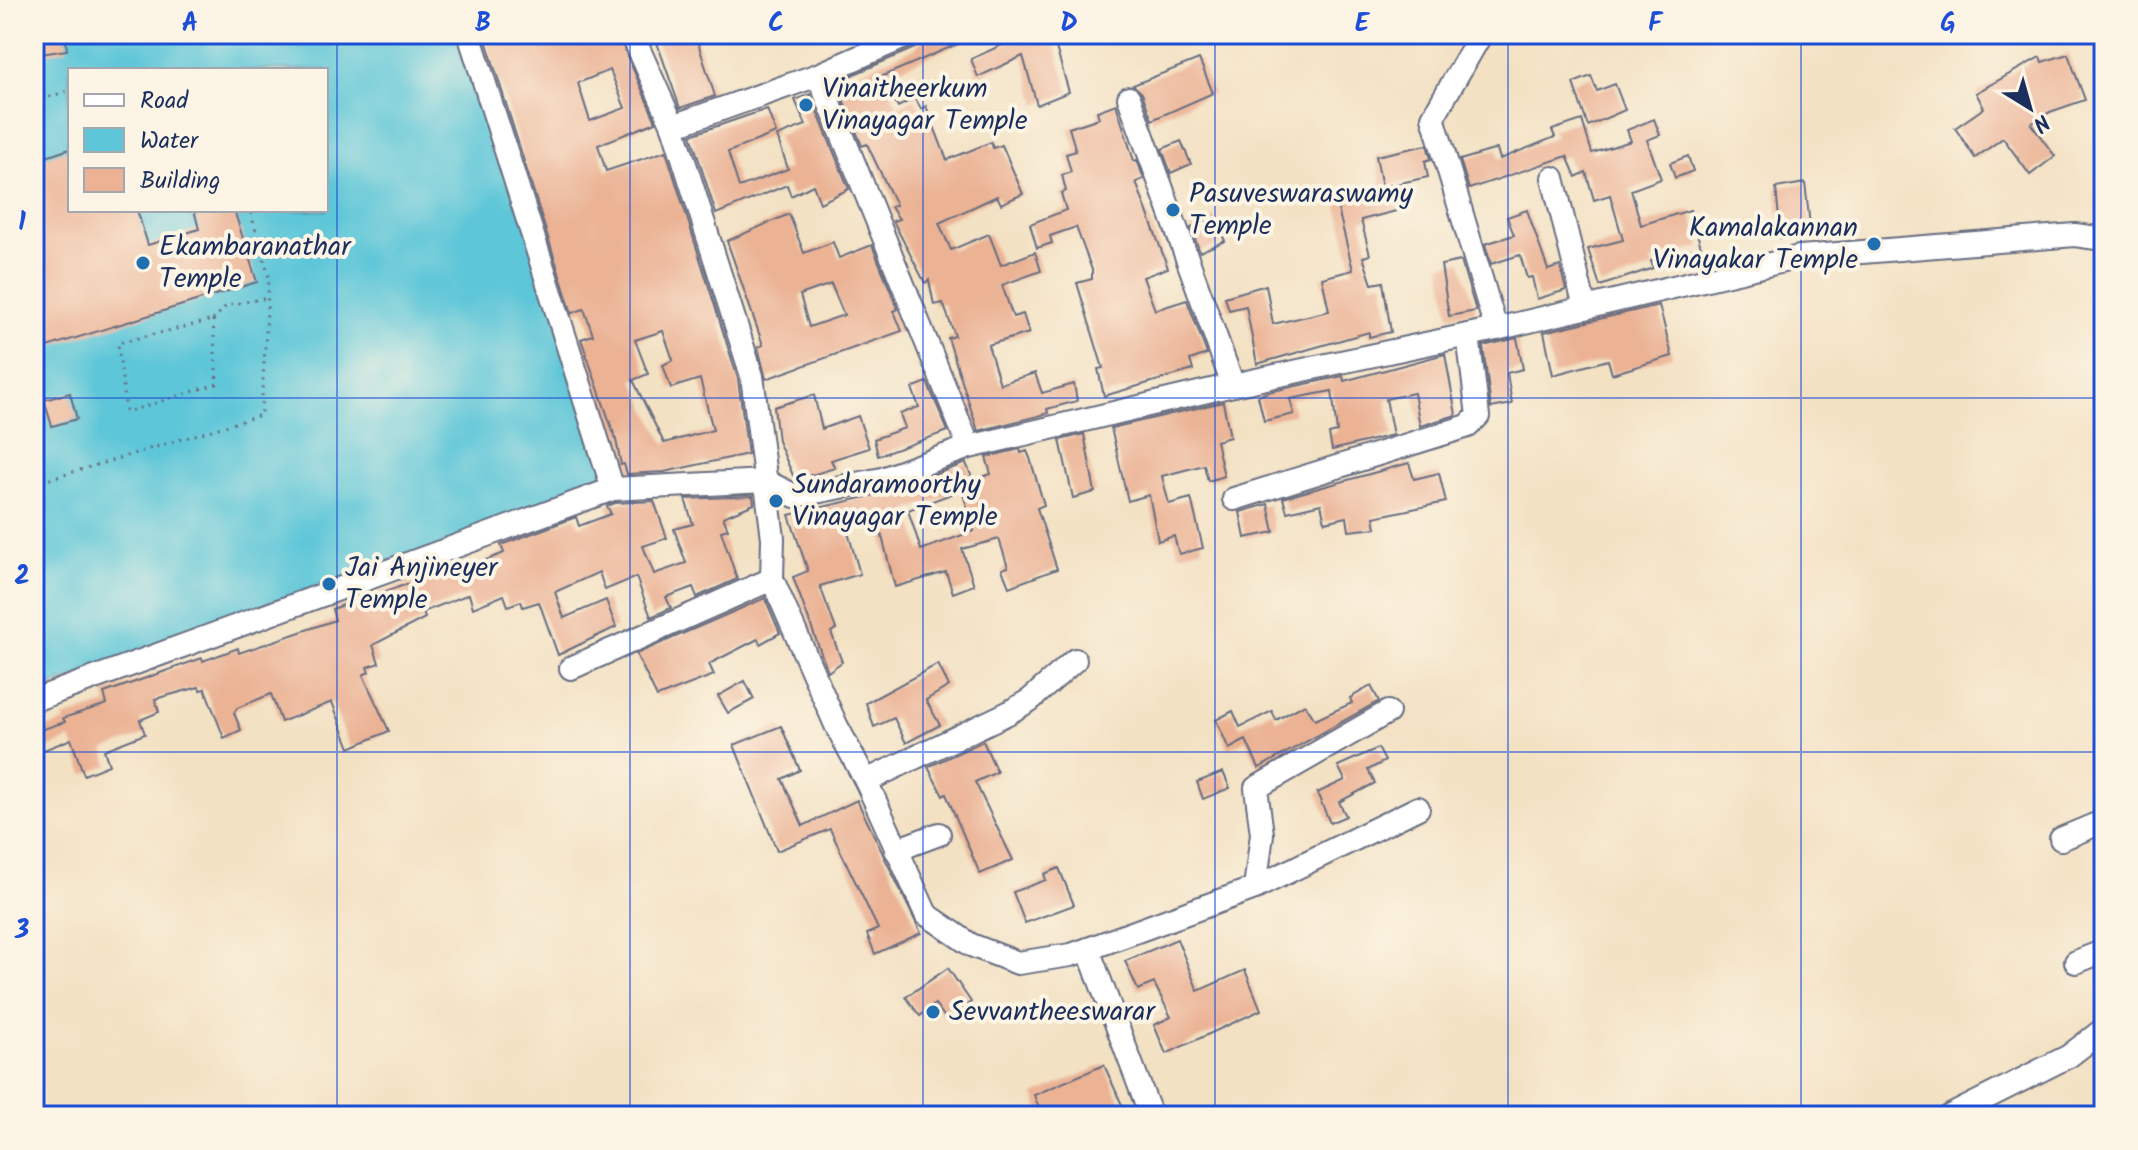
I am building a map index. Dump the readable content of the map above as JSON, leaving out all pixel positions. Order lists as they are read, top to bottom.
{
  "places": [
    "Vinaitheerkum Vinayagar Temple",
    "Pasuveswaraswamy Temple",
    "Kamalakannan Vinayakar Temple",
    "Ekambaranathar Temple",
    "Sundaramoorthy Vinayagar Temple",
    "Jai Anjineyer Temple",
    "Sevvantheeswarar"
  ],
  "legend": ["Road", "Water", "Building"],
  "north": "bottom right",
  "grid": {
    "columns": [
      "A",
      "B",
      "C",
      "D",
      "E",
      "F",
      "G"
    ],
    "rows": ["1", "2", "3"]
  }
}
